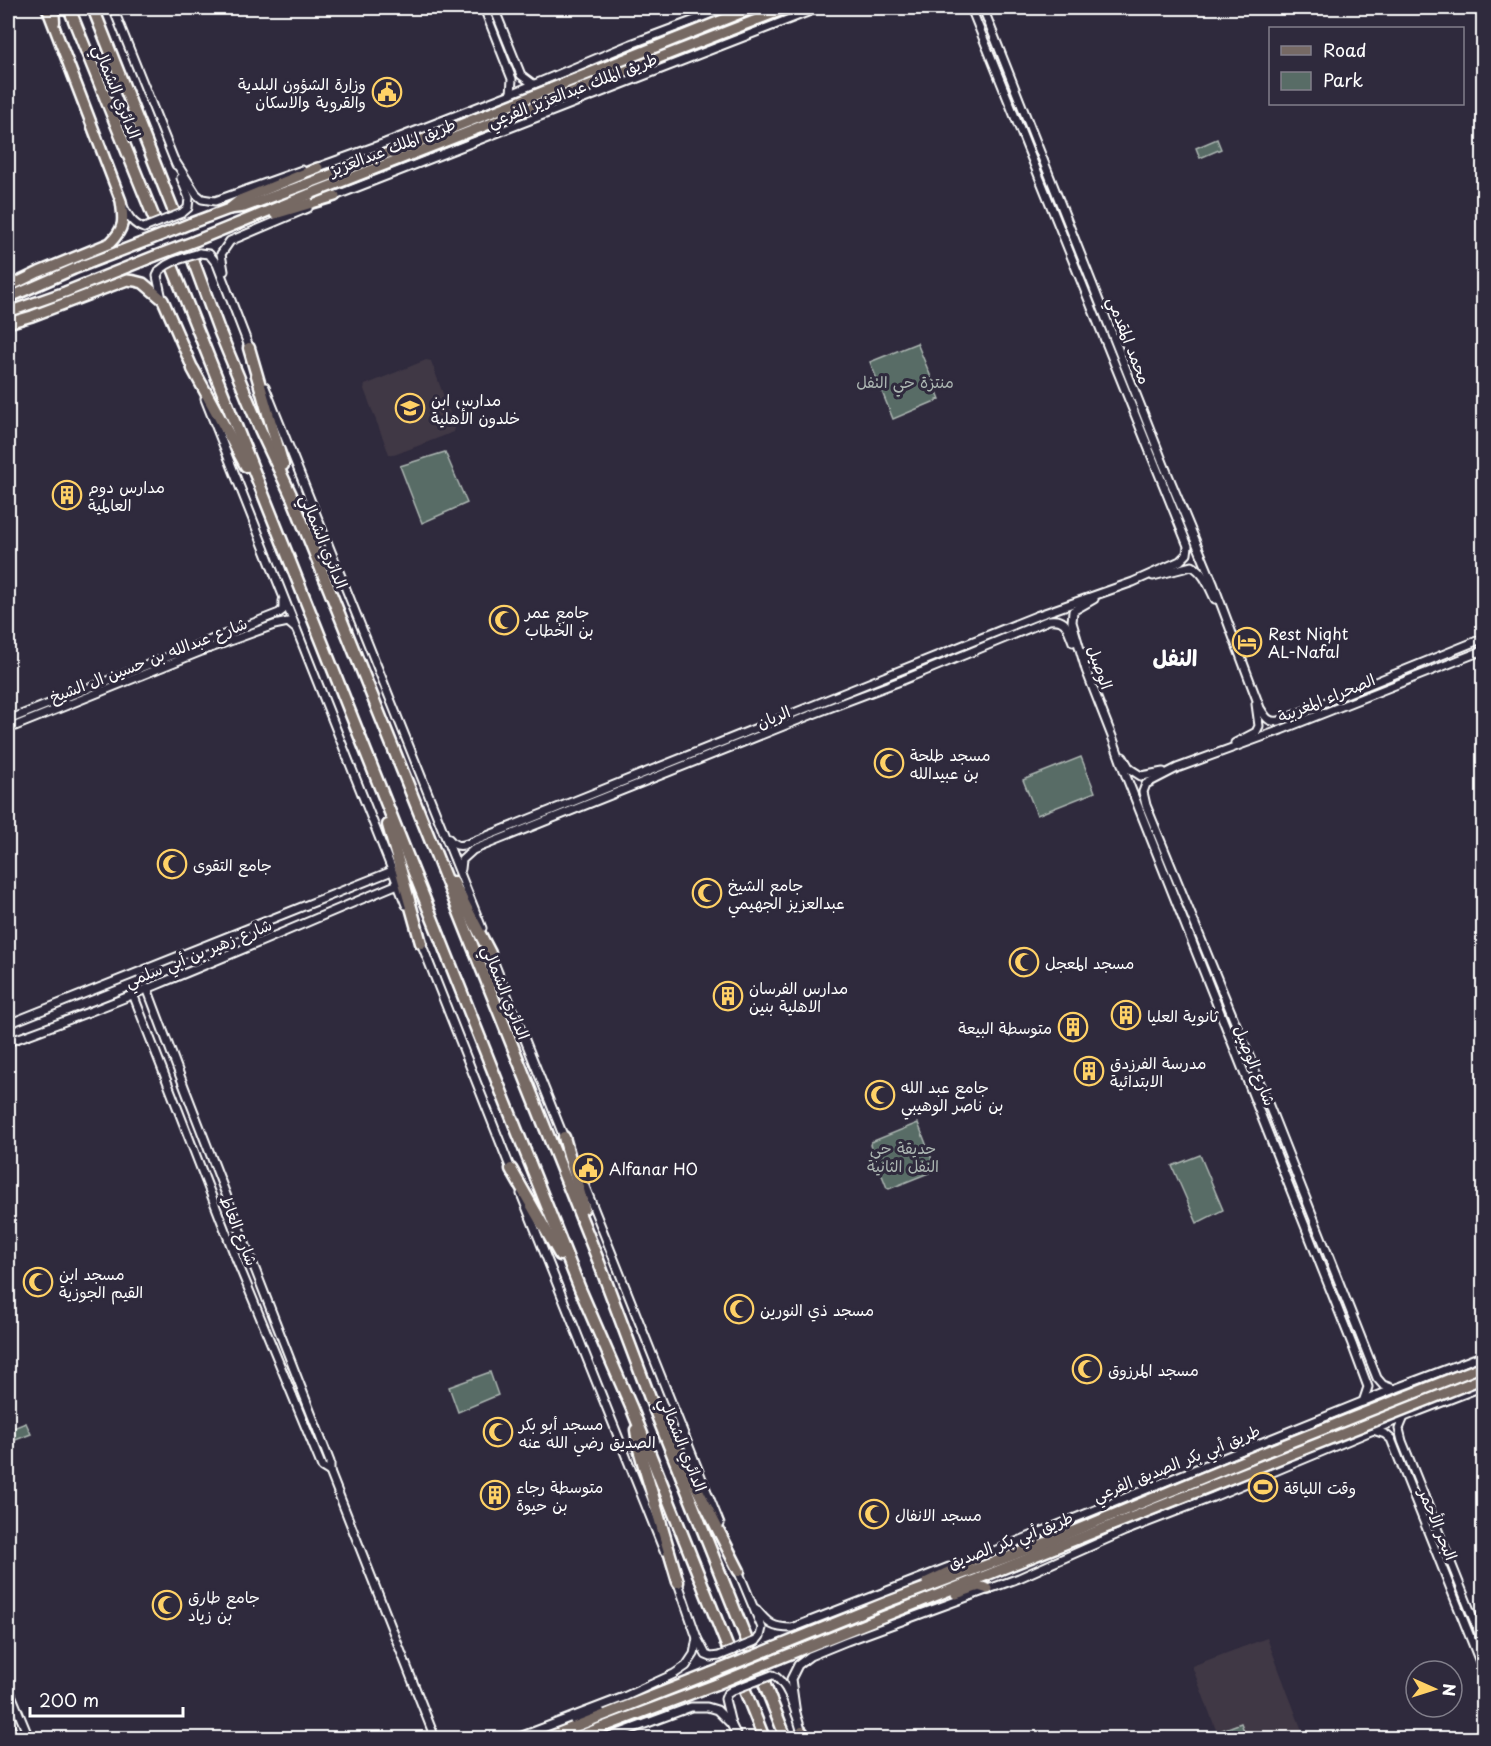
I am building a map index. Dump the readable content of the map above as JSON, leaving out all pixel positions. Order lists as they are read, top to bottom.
{
  "streets": {
    "highway": ["الدائري الشمالي"],
    "main road": ["طريق الملك عبدالعزيز", "طريق أبي بكر الصديق"],
    "street": [
      "طريق الملك عبدالعزيز الفرعي",
      "محمد المقدمي",
      "شارع عبدالله بن حسين ال الشيخ",
      "الوصيل",
      "الصحراء المغربية",
      "الريان",
      "شارع زهير بن أبي سلمي",
      "شارع الوصيل",
      "شارع الغاط",
      "طريق أبي بكر الصديق الفرعي",
      "البحر الأحمر"
    ]
  },
  "crossings": [
    ["طريق الملك عبدالعزيز الفرعي", "الدائري الشمالي"],
    ["الدائري الشمالي", "طريق أبي بكر الصديق الفرعي"],
    ["محمد المقدمي", "الوصيل"],
    ["محمد المقدمي", "الصحراء المغربية"],
    ["محمد المقدمي", "الريان"],
    ["محمد المقدمي", "شارع الوصيل"],
    ["الوصيل", "الصحراء المغربية"],
    ["الوصيل", "الريان"],
    ["الوصيل", "شارع الوصيل"],
    ["الصحراء المغربية", "الريان"],
    ["الصحراء المغربية", "شارع الوصيل"],
    ["الريان", "شارع الوصيل"],
    ["شارع زهير بن أبي سلمي", "شارع الغاط"]
  ],
  "districts": ["النفل"],
  "parks": ["منتزة حي النفل", "حديقة حي النفل الثانية"],
  "places": {
    "public building": ["وزارة الشؤون البلدية والقروية والاسكان", "Alfanar HO"],
    "school or university": ["مدارس ابن خلدون الأهلية"],
    "building": [
      "مدارس دوم العالمية",
      "مدارس الفرسان الاهلية بنين",
      "ثانوية العليا",
      "متوسطة البيعة",
      "مدرسة الفرزدق الابتدائية",
      "متوسطة رجاء بن حيوة"
    ],
    "mosque": [
      "جامع عمر بن الخطاب",
      "مسجد طلحة بن عبيدالله",
      "جامع التقوى",
      "جامع الشيخ عبدالعزيز الجهيمي",
      "مسجد المعجل",
      "جامع عبد الله بن ناصر الوهيبي",
      "مسجد ابن القيم الجوزية",
      "مسجد ذي النورين",
      "مسجد المرزوق",
      "مسجد أبو بكر الصديق رضي الله عنه",
      "مسجد الانفال",
      "جامع طارق بن زياد"
    ],
    "hotel": ["Rest Night AL-Nafal"],
    "sports": ["وقت اللياقة"]
  },
  "legend": ["Road", "Park"],
  "scale_bar": "200 m",
  "north": "right"
}
